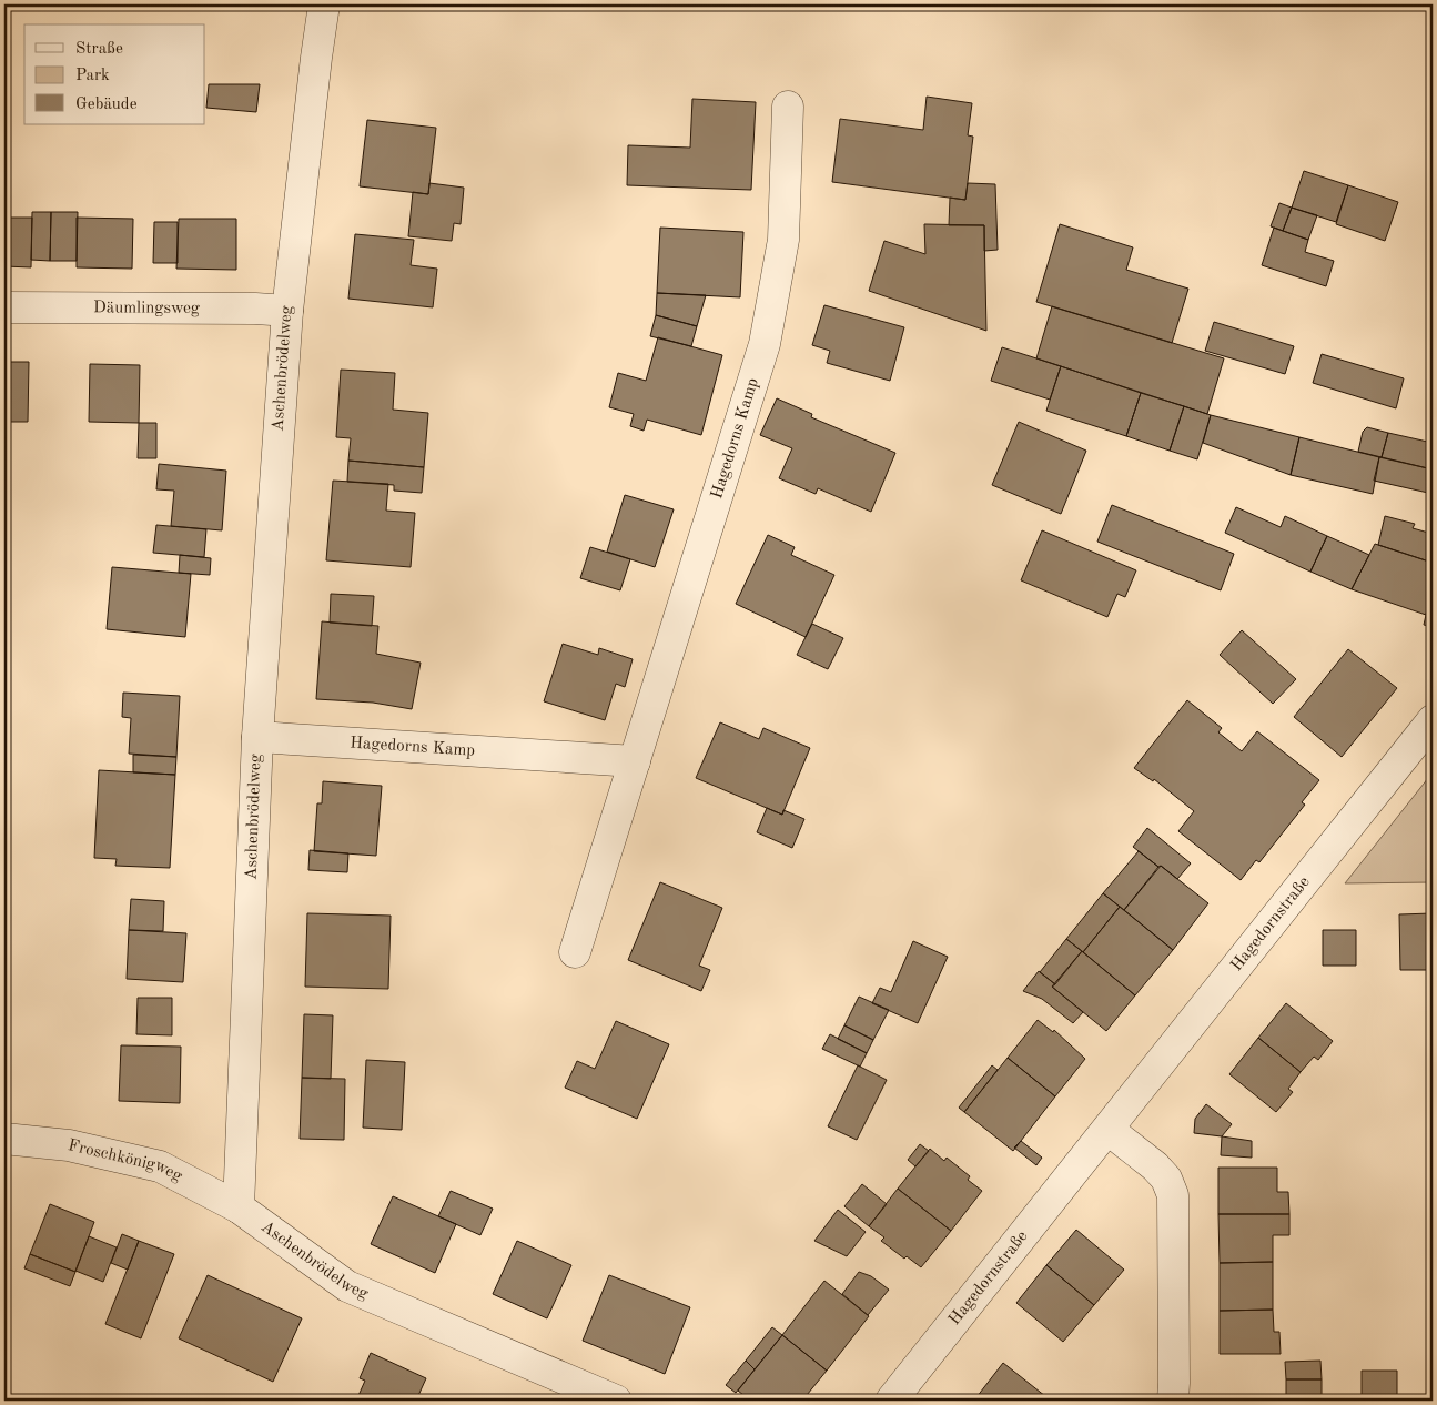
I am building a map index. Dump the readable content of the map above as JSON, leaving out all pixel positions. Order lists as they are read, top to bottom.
{
  "streets": {
    "street": [
      "Däumlingsweg",
      "Aschenbrödelweg",
      "Hagedorns Kamp",
      "Hagedornstraße",
      "Froschkönigweg"
    ]
  },
  "crossings": [
    ["Däumlingsweg", "Aschenbrödelweg"],
    ["Aschenbrödelweg", "Hagedorns Kamp"],
    ["Aschenbrödelweg", "Froschkönigweg"]
  ],
  "legend": ["Straße", "Park", "Gebäude"]
}
